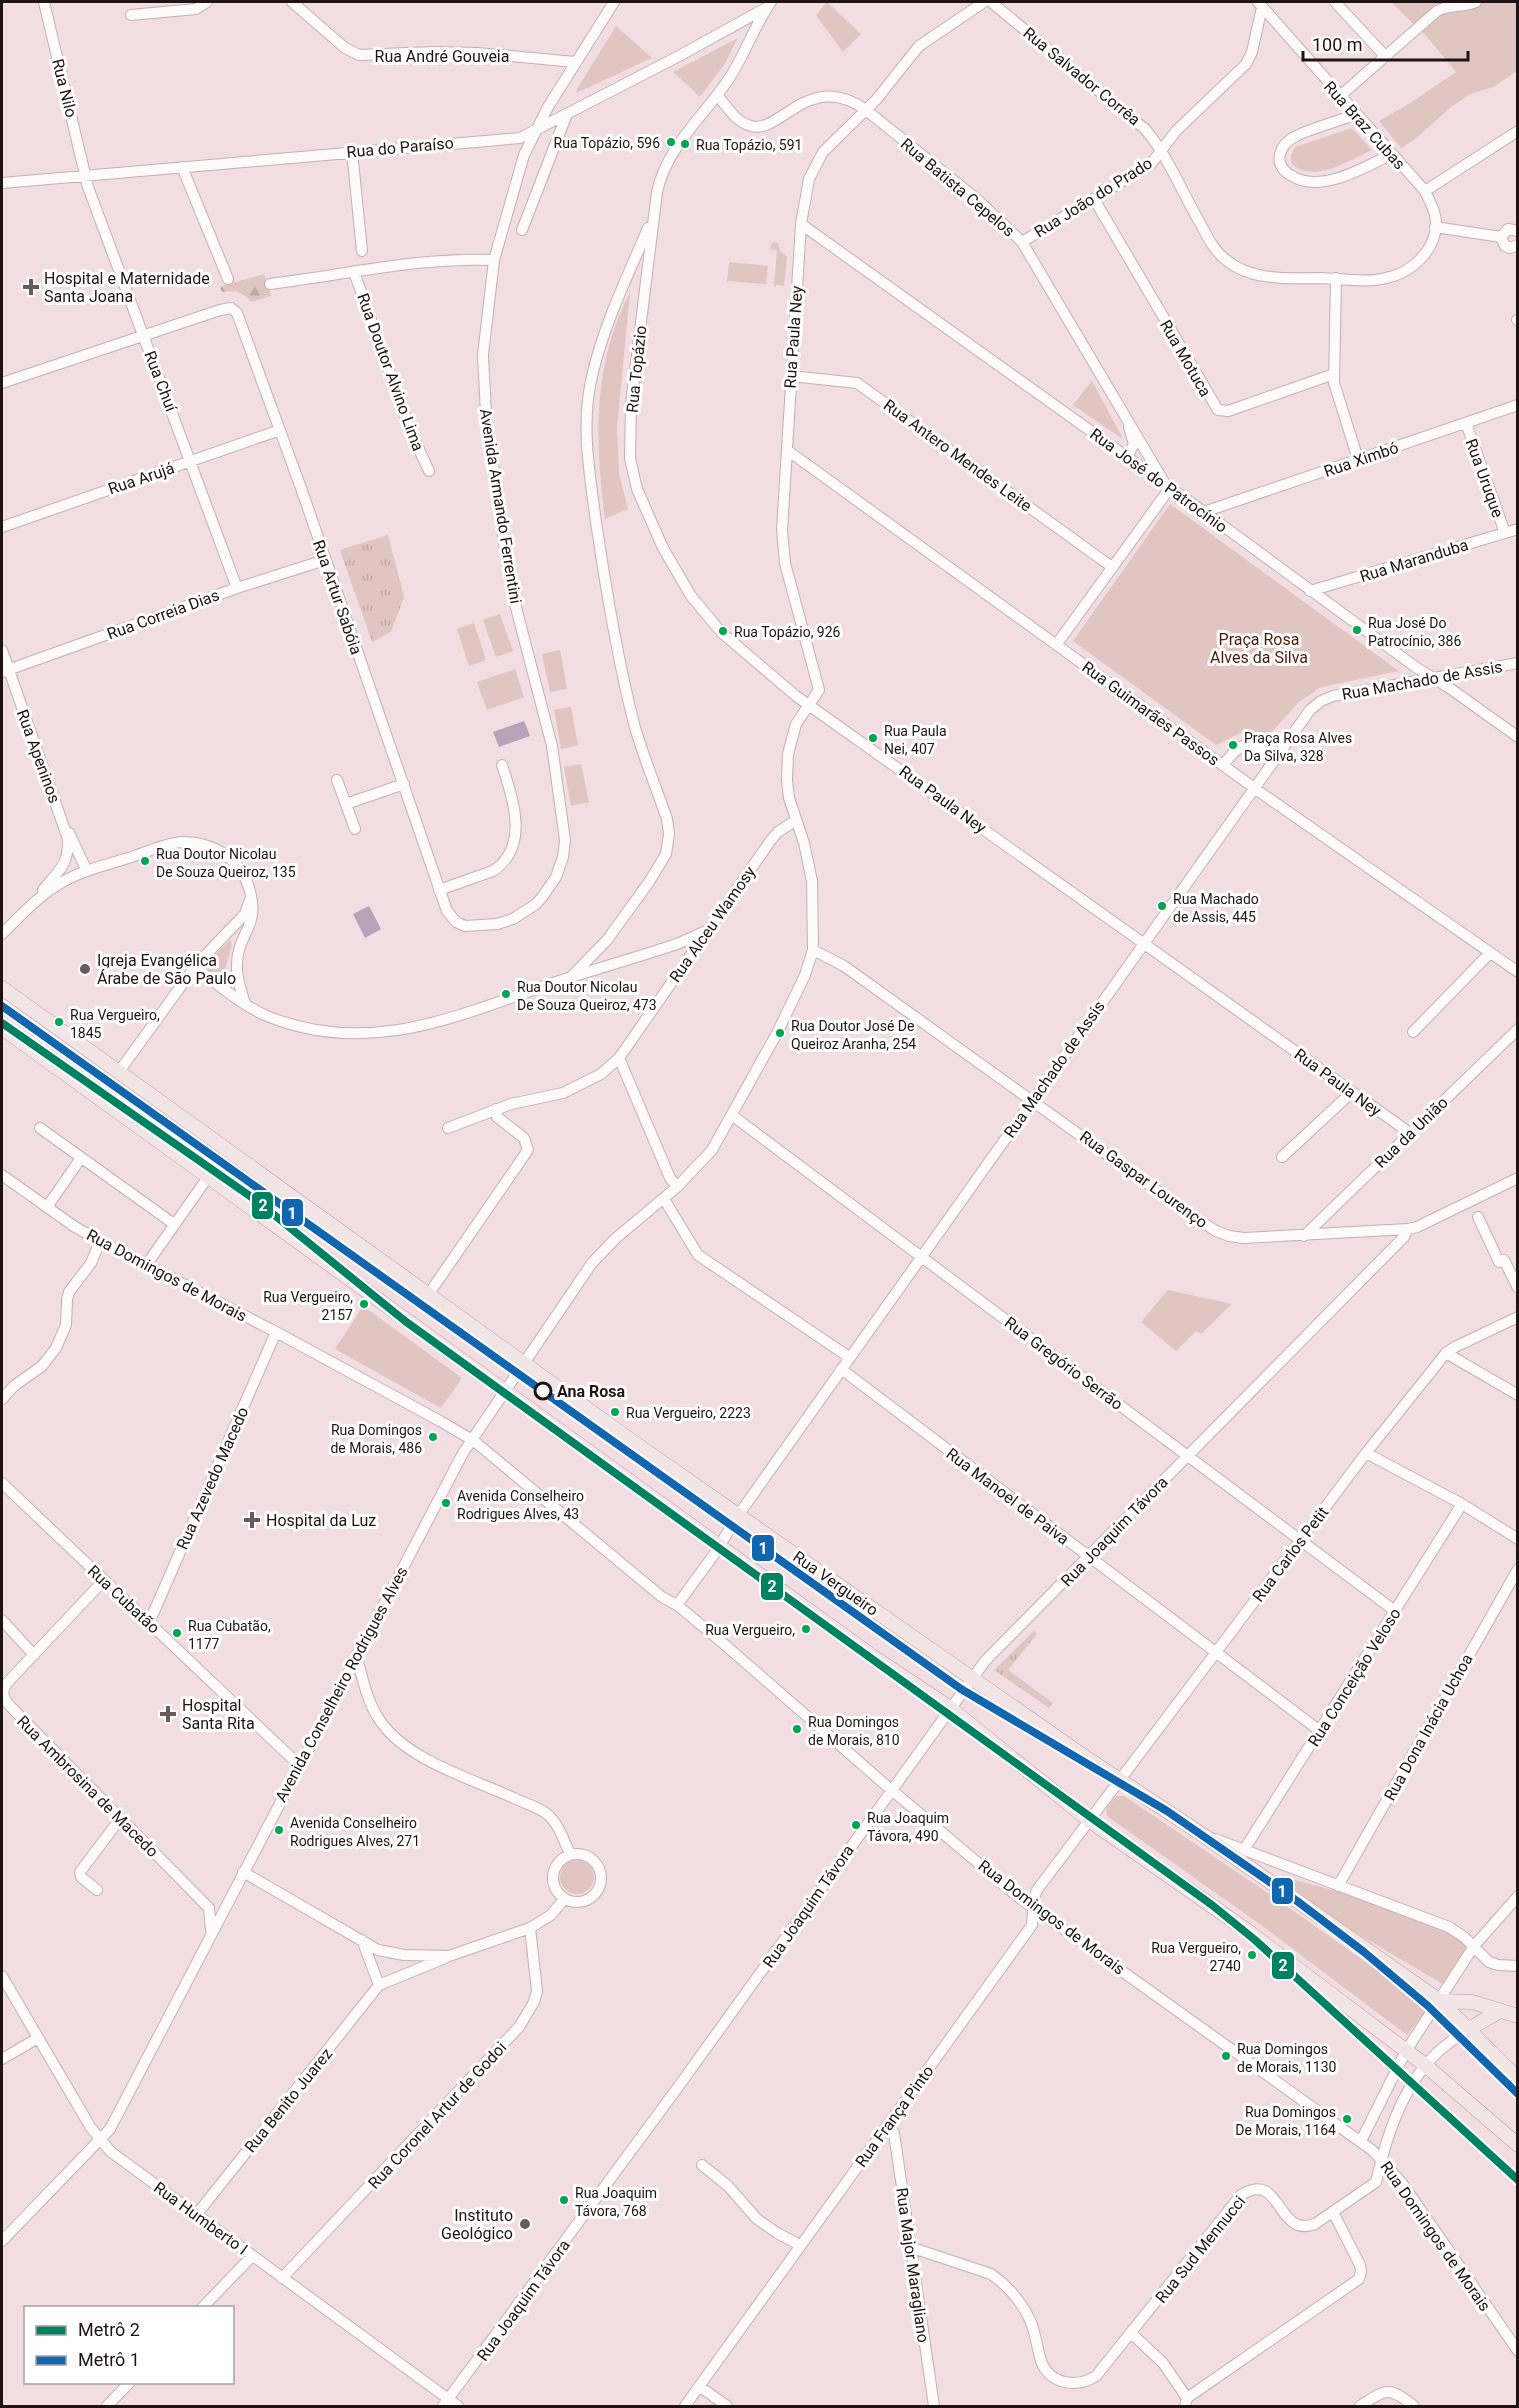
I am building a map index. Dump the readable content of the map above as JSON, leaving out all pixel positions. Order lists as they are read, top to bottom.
{
  "streets": {
    "main road": ["Rua Vergueiro"],
    "street": [
      "Rua André Gouveia",
      "Rua Salvador Corrêa",
      "Rua Nilo",
      "Rua Braz Cubas",
      "Rua do Paraíso",
      "Rua Batista Cepelos",
      "Rua João do Prado",
      "Rua Paula Ney",
      "Rua Motuca",
      "Rua Topázio",
      "Rua Doutor Alvino Lima",
      "Rua Chuí",
      "Rua Antero Mendes Leite",
      "Rua Ximbó",
      "Rua Arujá",
      "Rua Uruque",
      "Rua José do Patrocínio",
      "Avenida Armando Ferrentini",
      "Rua Maranduba",
      "Rua Artur Sabóia",
      "Rua Correia Dias",
      "Rua Machado de Assis",
      "Rua Guimarães Passos",
      "Rua Apeninos",
      "Rua Alceu Wamosy",
      "Rua da União",
      "Rua Gaspar Lourenço",
      "Rua Domingos de Morais",
      "Rua Gregório Serrão",
      "Rua Azevedo Macedo",
      "Rua Manoel de Paiva",
      "Rua Joaquim Távora",
      "Rua Carlos Petit",
      "Rua Cubatão",
      "Rua Conceição Veloso",
      "Avenida Conselheiro Rodrigues Alves",
      "Rua Dona Inácia Uchoa",
      "Rua Ambrosina de Macedo",
      "Rua Benito Juarez",
      "Rua Coronel Artur de Godoi",
      "Rua França Pinto",
      "Rua Humberto I",
      "Rua Sud Mennucci",
      "Rua Major Maragliano"
    ]
  },
  "crossings": [
    ["Rua André Gouveia", "Avenida Armando Ferrentini"],
    ["Rua Salvador Corrêa", "Rua Braz Cubas"],
    ["Rua Salvador Corrêa", "Rua João do Prado"],
    ["Rua Nilo", "Rua do Paraíso"],
    ["Rua Nilo", "Rua Chuí"],
    ["Rua Braz Cubas", "Rua João do Prado"],
    ["Rua do Paraíso", "Rua Topázio"],
    ["Rua do Paraíso", "Rua Chuí"],
    ["Rua do Paraíso", "Avenida Armando Ferrentini"],
    ["Rua Batista Cepelos", "Rua João do Prado"],
    ["Rua Batista Cepelos", "Rua Paula Ney"],
    ["Rua Batista Cepelos", "Rua Topázio"],
    ["Rua Batista Cepelos", "Rua José do Patrocínio"],
    ["Rua João do Prado", "Rua Motuca"],
    ["Rua Paula Ney", "Rua Topázio"],
    ["Rua Paula Ney", "Rua Antero Mendes Leite"],
    ["Rua Paula Ney", "Rua José do Patrocínio"],
    ["Rua Paula Ney", "Rua Machado de Assis"],
    ["Rua Paula Ney", "Rua Guimarães Passos"],
    ["Rua Paula Ney", "Rua da União"],
    ["Rua Chuí", "Rua Arujá"],
    ["Rua Chuí", "Rua Artur Sabóia"],
    ["Rua Chuí", "Rua Correia Dias"],
    ["Rua Ximbó", "Rua Uruque"],
    ["Rua Ximbó", "Rua José do Patrocínio"],
    ["Rua Arujá", "Rua Artur Sabóia"],
    ["Rua Uruque", "Rua Maranduba"],
    ["Rua José do Patrocínio", "Rua Maranduba"],
    ["Rua José do Patrocínio", "Rua Machado de Assis"],
    ["Avenida Armando Ferrentini", "Rua Artur Sabóia"],
    ["Rua Artur Sabóia", "Rua Correia Dias"],
    ["Rua Correia Dias", "Rua Apeninos"],
    ["Rua Machado de Assis", "Rua Guimarães Passos"],
    ["Rua Machado de Assis", "Rua Gaspar Lourenço"],
    ["Rua Machado de Assis", "Rua Domingos de Morais"],
    ["Rua Machado de Assis", "Rua Gregório Serrão"],
    ["Rua Machado de Assis", "Rua Manoel de Paiva"],
    ["Rua Machado de Assis", "Rua Vergueiro"],
    ["Rua da União", "Rua Gaspar Lourenço"],
    ["Rua Gaspar Lourenço", "Rua Joaquim Távora"],
    ["Rua Gaspar Lourenço", "Avenida Conselheiro Rodrigues Alves"],
    ["Rua Domingos de Morais", "Rua Azevedo Macedo"],
    ["Rua Domingos de Morais", "Rua Joaquim Távora"],
    ["Rua Domingos de Morais", "Avenida Conselheiro Rodrigues Alves"],
    ["Rua Domingos de Morais", "Rua França Pinto"],
    ["Rua Domingos de Morais", "Rua Sud Mennucci"],
    ["Rua Gregório Serrão", "Rua Joaquim Távora"],
    ["Rua Gregório Serrão", "Rua Carlos Petit"],
    ["Rua Gregório Serrão", "Rua Conceição Veloso"],
    ["Rua Gregório Serrão", "Avenida Conselheiro Rodrigues Alves"],
    ["Rua Azevedo Macedo", "Rua Cubatão"],
    ["Rua Manoel de Paiva", "Rua Joaquim Távora"],
    ["Rua Manoel de Paiva", "Rua Carlos Petit"],
    ["Rua Manoel de Paiva", "Rua Conceição Veloso"],
    ["Rua Joaquim Távora", "Rua Vergueiro"],
    ["Rua Joaquim Távora", "Rua Humberto I"],
    ["Rua Carlos Petit", "Rua Vergueiro"],
    ["Rua Carlos Petit", "Rua França Pinto"],
    ["Rua Vergueiro", "Rua Conceição Veloso"],
    ["Rua Vergueiro", "Avenida Conselheiro Rodrigues Alves"],
    ["Rua Vergueiro", "Rua Dona Inácia Uchoa"],
    ["Rua Vergueiro", "Rua Sud Mennucci"],
    ["Rua Cubatão", "Avenida Conselheiro Rodrigues Alves"],
    ["Rua Cubatão", "Rua Ambrosina de Macedo"],
    ["Avenida Conselheiro Rodrigues Alves", "Rua Humberto I"],
    ["Rua Benito Juarez", "Rua Humberto I"],
    ["Rua Coronel Artur de Godoi", "Rua Humberto I"],
    ["Rua França Pinto", "Rua Major Maragliano"],
    ["Rua Sud Mennucci", "Rua Major Maragliano"]
  ],
  "parks": ["Praça Rosa Alves da Silva"],
  "places": {
    "other": [
      "Rua Topázio, 596",
      "Rua Topázio, 591",
      "Rua José Do Patrocínio, 386",
      "Rua Topázio, 926",
      "Rua Paula Nei, 407",
      "Praça Rosa Alves Da Silva, 328",
      "Rua Doutor Nicolau De Souza Queiroz, 135",
      "Rua Machado de Assis, 445",
      "Igreja Evangélica Árabe de São Paulo",
      "Rua Doutor Nicolau De Souza Queiroz, 473",
      "Rua Vergueiro, 1845",
      "Rua Doutor José De Queiroz Aranha, 254",
      "Rua Vergueiro, 2157",
      "Ana Rosa",
      "Rua Vergueiro, 2223",
      "Rua Domingos de Morais, 486",
      "Avenida Conselheiro Rodrigues Alves, 43",
      "Rua Vergueiro,",
      "Rua Cubatão, 1177",
      "Rua Domingos de Morais, 810",
      "Rua Joaquim Távora, 490",
      "Avenida Conselheiro Rodrigues Alves, 271",
      "Rua Vergueiro, 2740",
      "Rua Domingos de Morais, 1130",
      "Rua Domingos De Morais, 1164",
      "Rua Joaquim Távora, 768",
      "Instituto Geológico"
    ],
    "health": ["Hospital e Maternidade Santa Joana", "Hospital da Luz", "Hospital Santa Rita"]
  },
  "lines": ["metro line 1", "metro line 2"],
  "legend": ["Metrô 2", "Metrô 1"],
  "scale_bar": "100 m"
}
